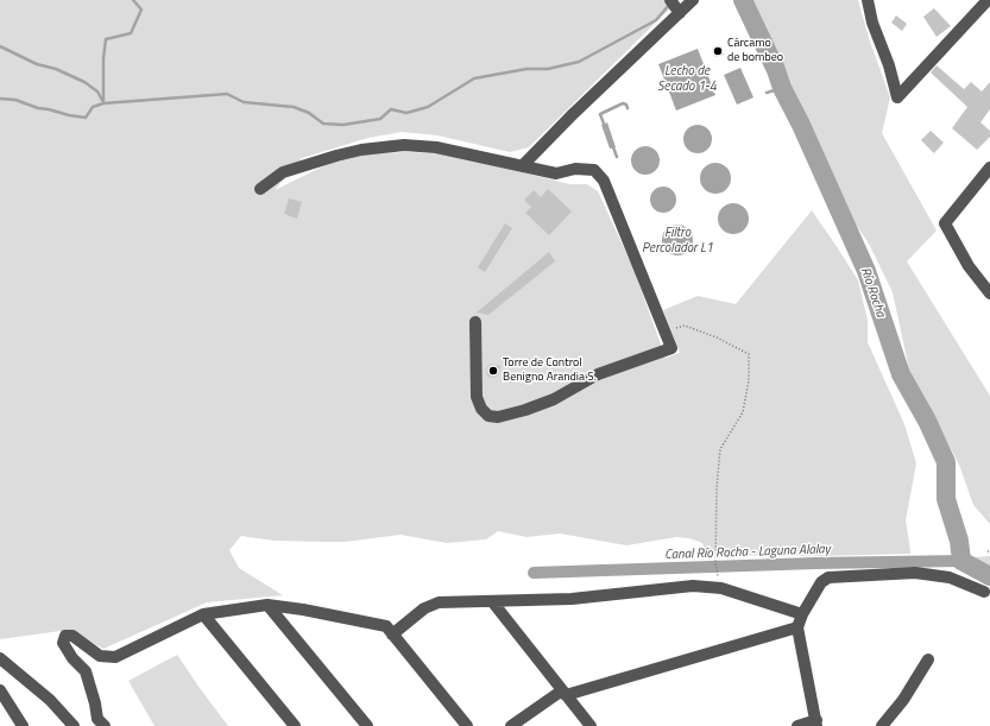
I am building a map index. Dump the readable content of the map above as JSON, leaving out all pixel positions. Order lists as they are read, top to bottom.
{
  "water": [
    "Lecho de Secado 1-4",
    "Filtro Percolador L1",
    "Río Rocha",
    "Canal Río Rocha - Laguna Alalay"
  ],
  "places": ["Cárcamo de bombeo", "Torre de Control Benigno Arandia S."]
}
